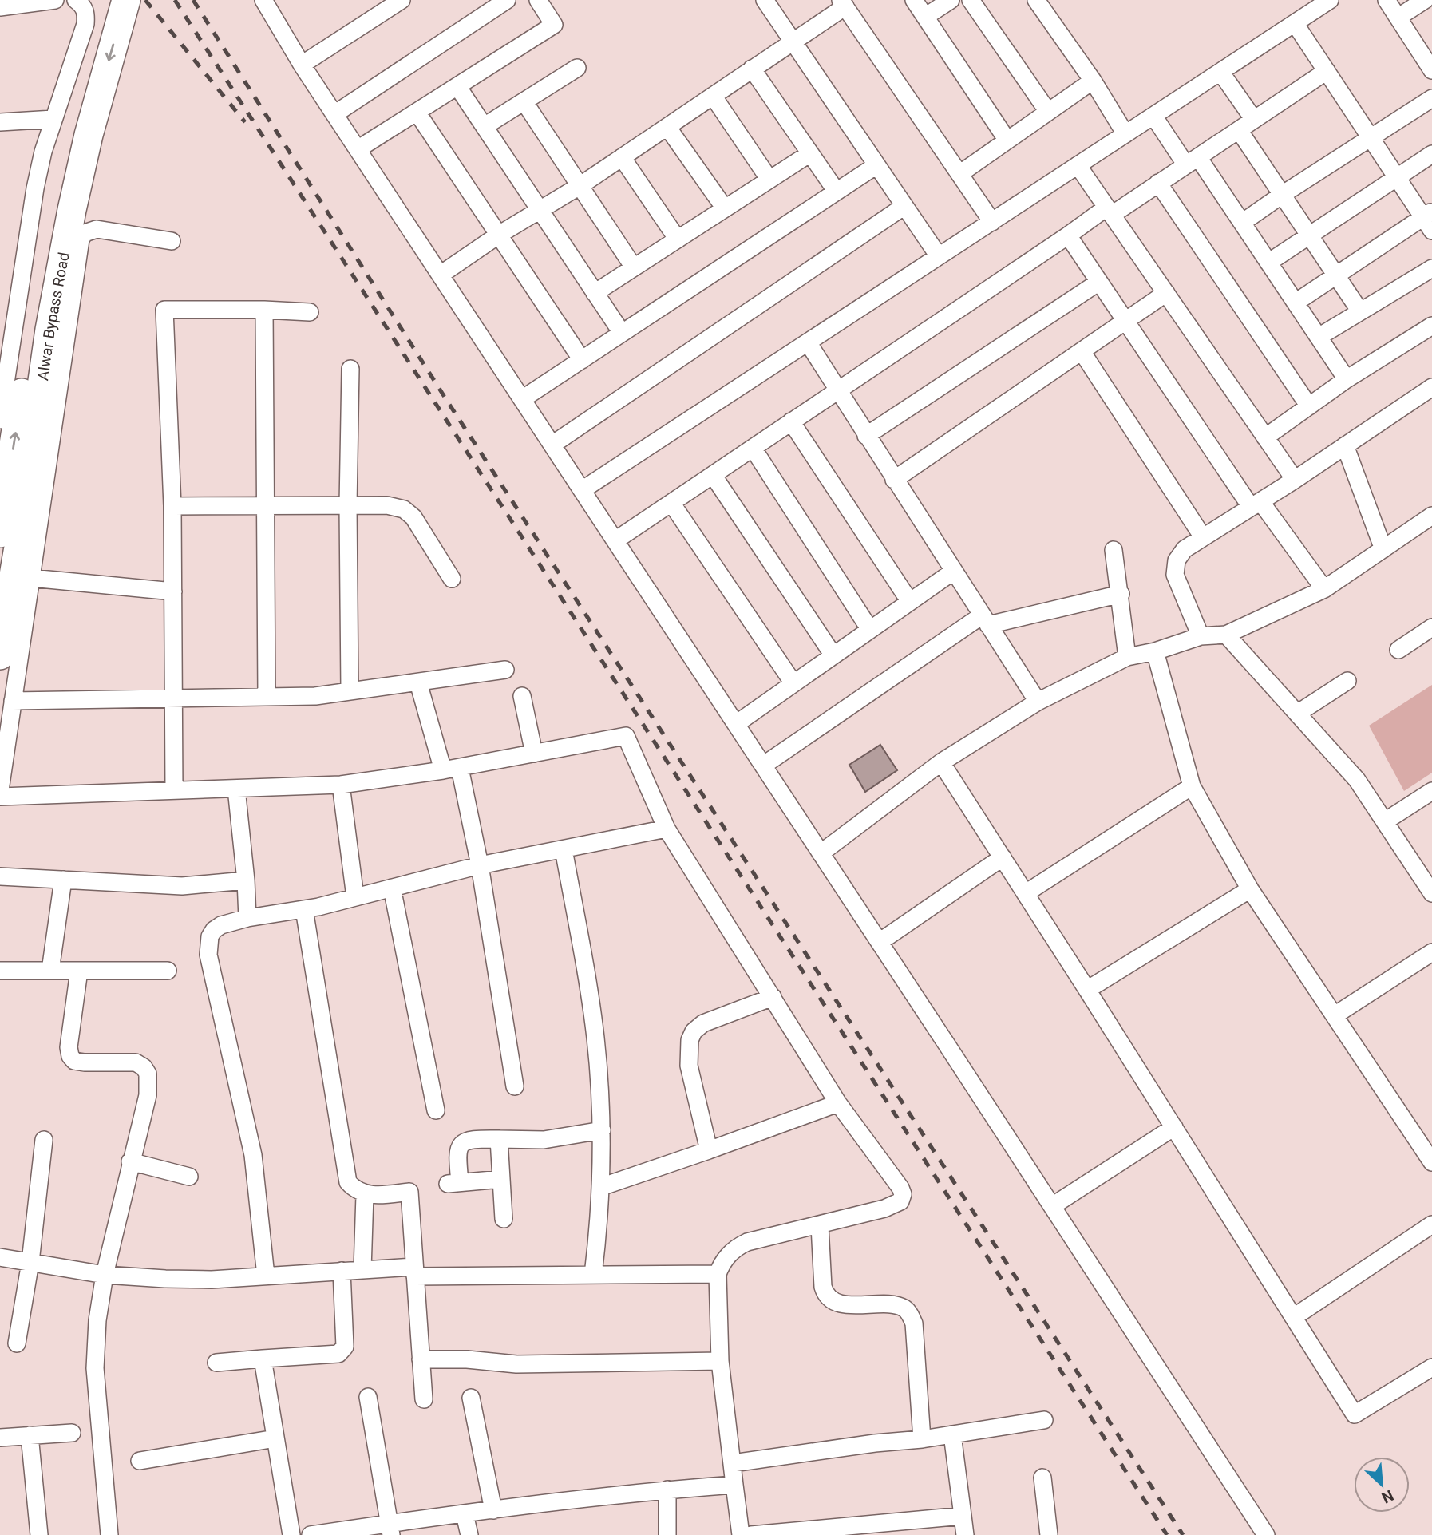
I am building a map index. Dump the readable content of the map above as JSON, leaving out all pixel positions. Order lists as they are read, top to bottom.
{
  "streets": {
    "main road": ["Alwar Bypass Road"]
  },
  "north": "bottom right"
}
